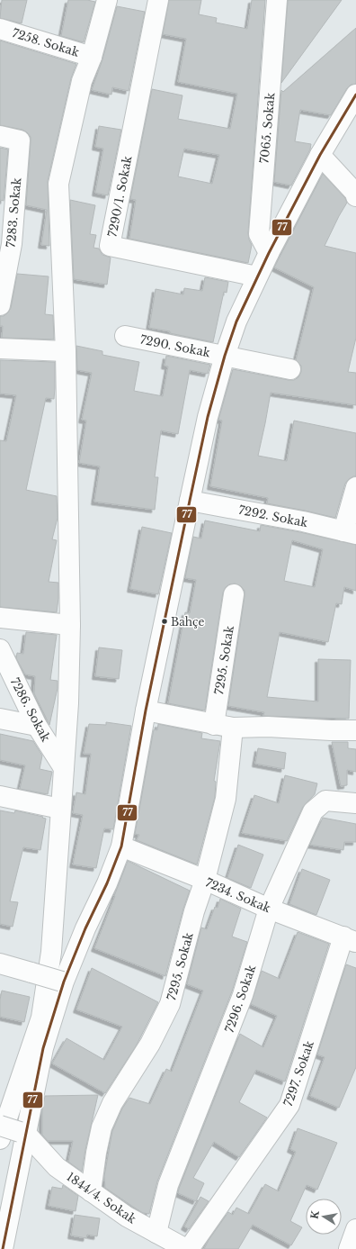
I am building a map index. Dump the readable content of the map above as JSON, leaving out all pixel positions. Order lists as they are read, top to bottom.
{
  "streets": {
    "street": [
      "7258. Sokak",
      "7065. Sokak",
      "7290/1. Sokak",
      "7283. Sokak",
      "7290. Sokak",
      "7292. Sokak",
      "7295. Sokak",
      "7286. Sokak",
      "7234. Sokak",
      "7296. Sokak",
      "7297. Sokak",
      "1844/4. Sokak"
    ]
  },
  "crossings": [
    ["7065. Sokak", "7290. Sokak"],
    ["7290/1. Sokak", "7290. Sokak"],
    ["7290. Sokak", "7292. Sokak"],
    ["7290. Sokak", "7234. Sokak"],
    ["7290. Sokak", "1844/4. Sokak"],
    ["7295. Sokak", "7234. Sokak"],
    ["7295. Sokak", "1844/4. Sokak"],
    ["7234. Sokak", "7296. Sokak"],
    ["7234. Sokak", "7297. Sokak"],
    ["7296. Sokak", "1844/4. Sokak"],
    ["7297. Sokak", "1844/4. Sokak"]
  ],
  "places": ["Bahçe"],
  "lines": ["transit line 77"],
  "north": "left"
}
